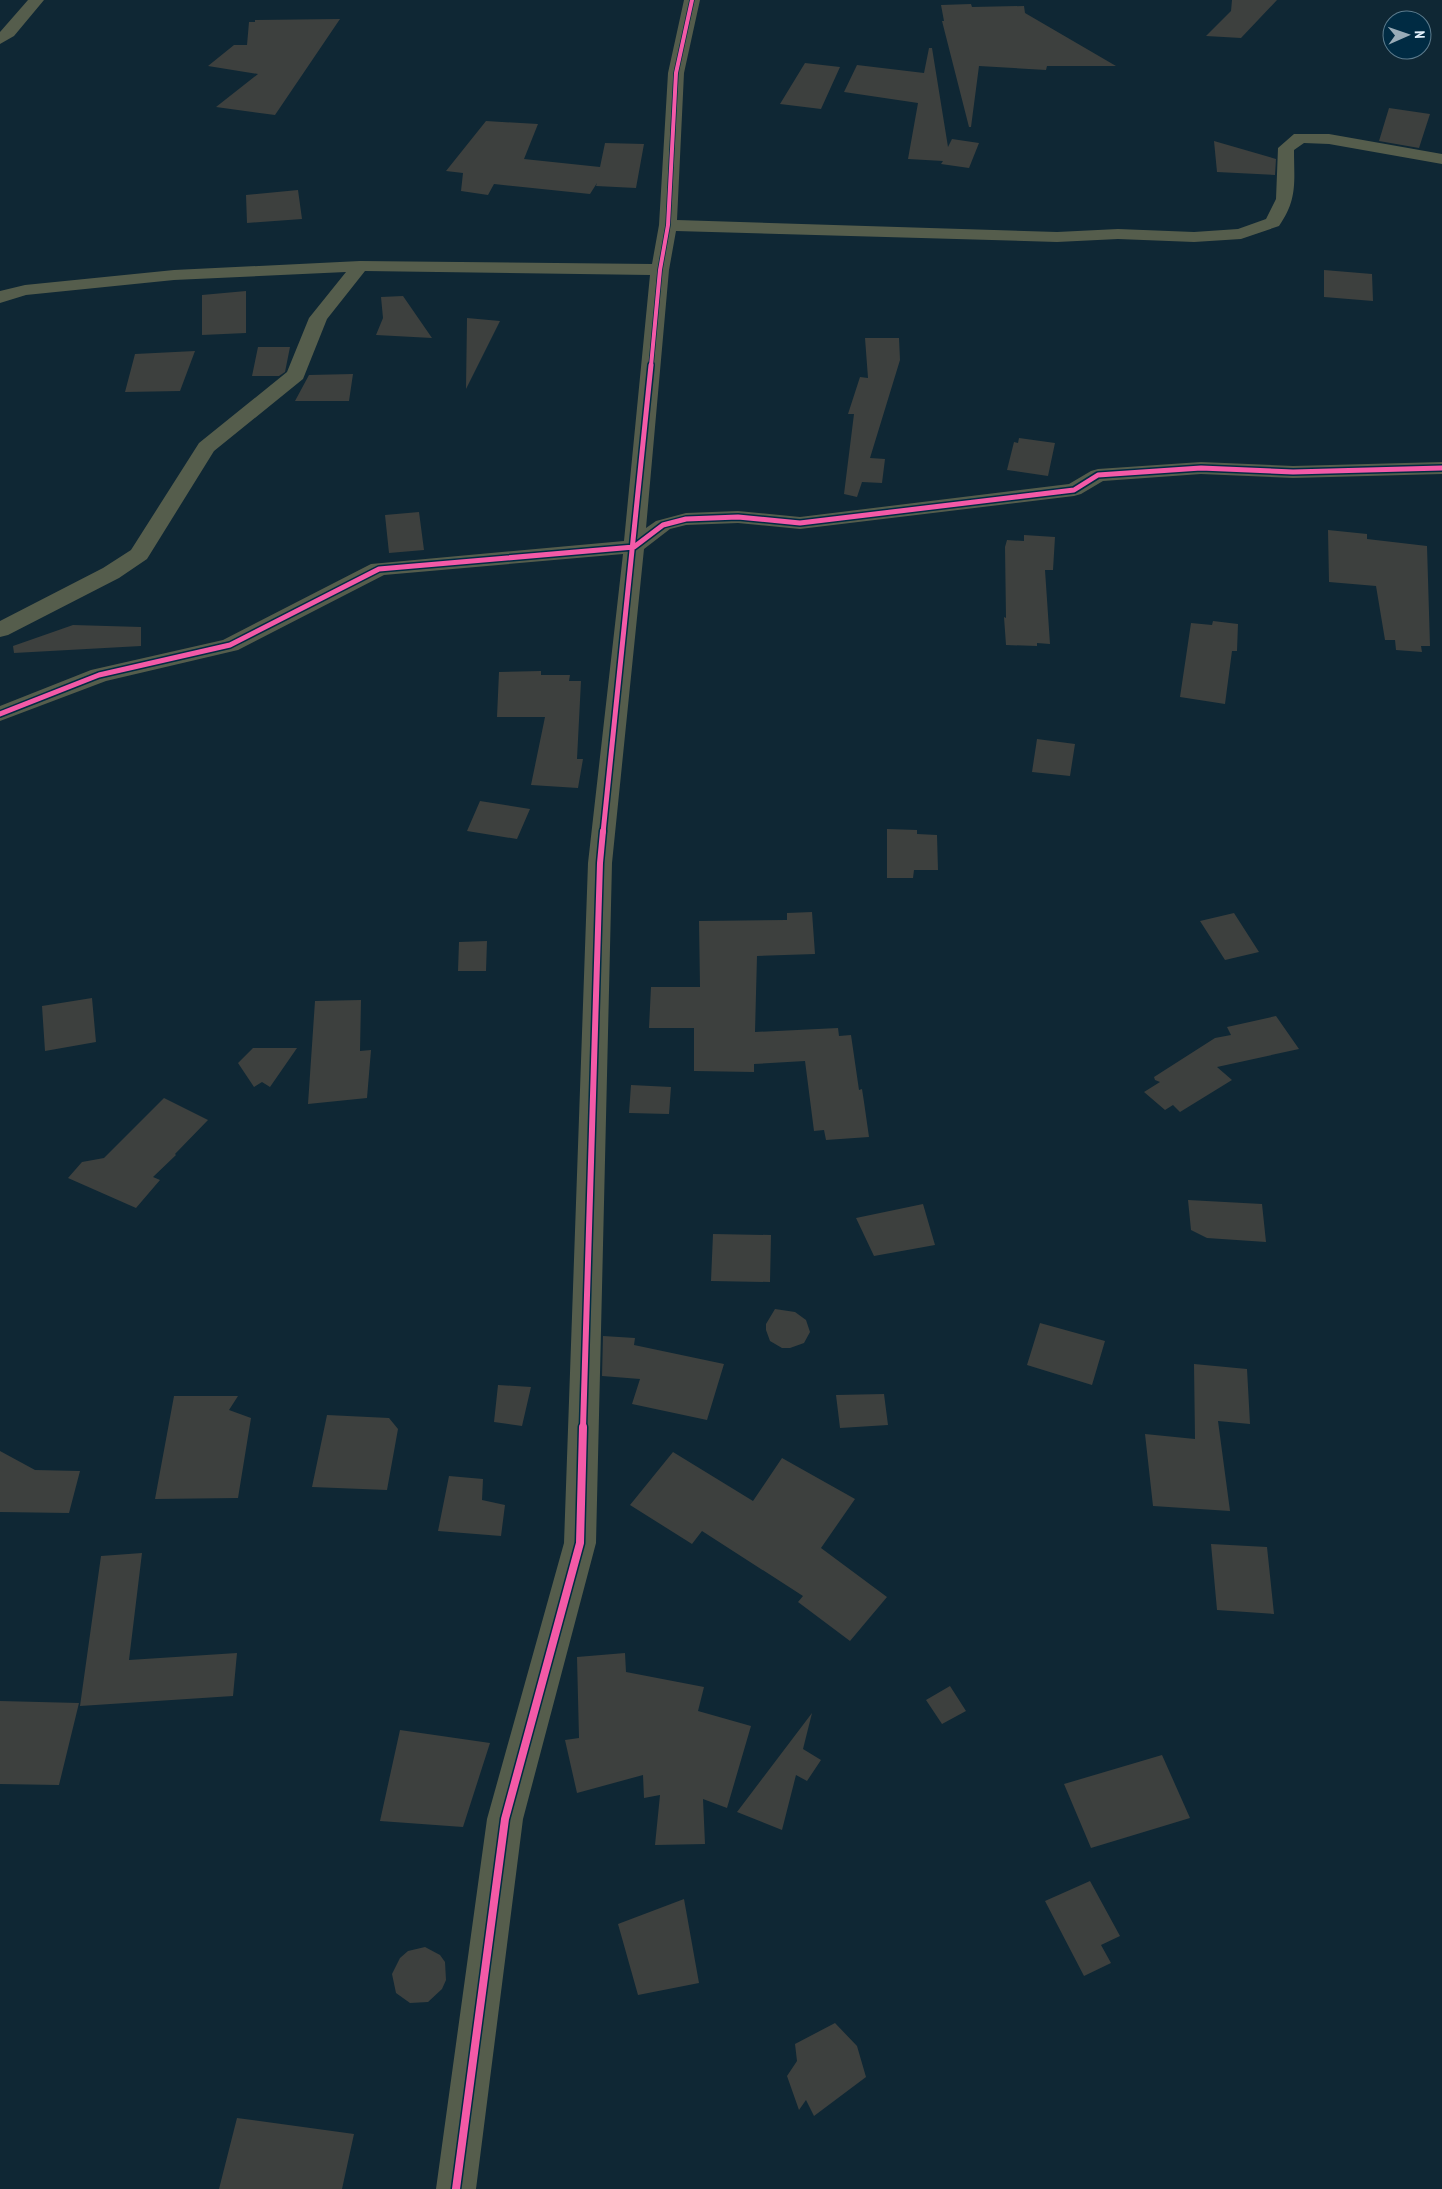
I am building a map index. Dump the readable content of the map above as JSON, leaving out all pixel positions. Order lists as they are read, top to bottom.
{
  "north": "right"
}
